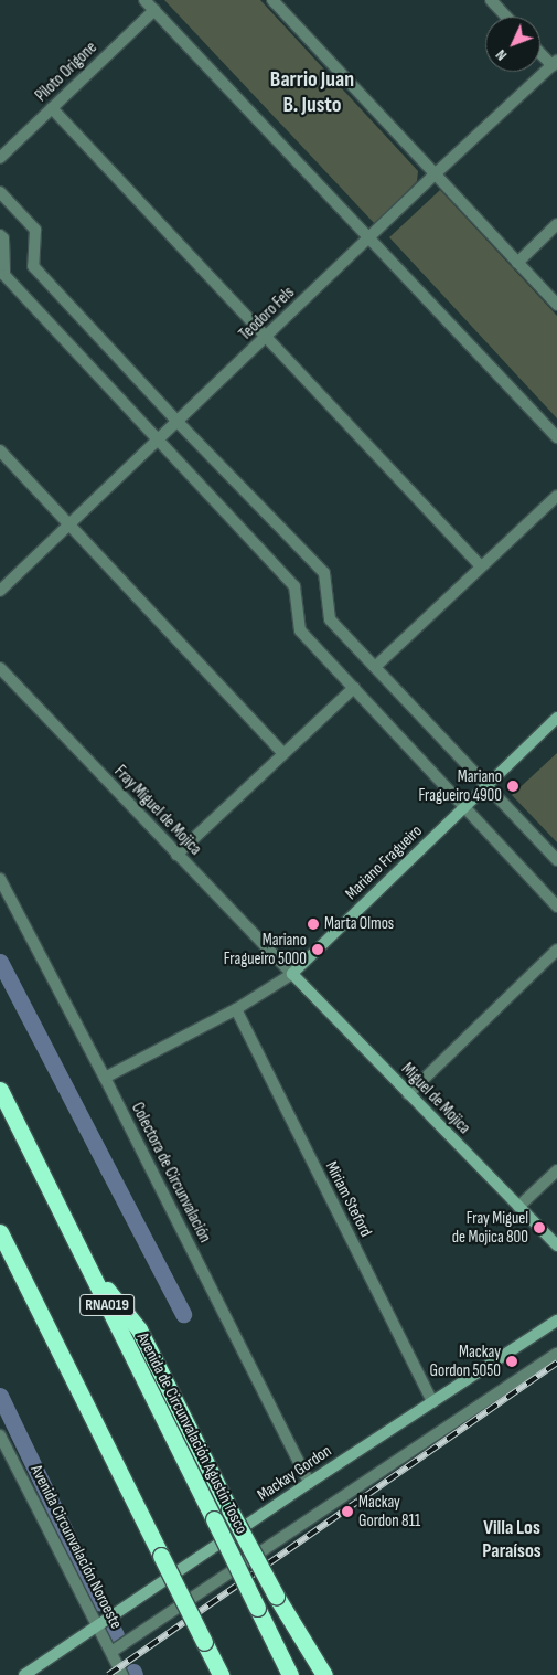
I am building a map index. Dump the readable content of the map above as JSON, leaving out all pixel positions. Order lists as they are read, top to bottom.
{
  "streets": {
    "highway": ["RNA019", "Avenida de Circunvalación Agustín Tosco"],
    "main road": ["Mariano Fragueiro", "Miguel de Mojica", "Mackay Gordon"],
    "street": [
      "Piloto Origone",
      "Teodoro Fels",
      "Fray Miguel de Mojica",
      "Colectora de Circunvalación",
      "Miriam Steford",
      "Avenida Circunvalación Noroeste"
    ]
  },
  "crossings": [
    ["Fray Miguel de Mojica", "Mariano Fragueiro"],
    ["Fray Miguel de Mojica", "Miguel de Mojica"],
    ["Mariano Fragueiro", "Miguel de Mojica"],
    ["Mariano Fragueiro", "Colectora de Circunvalación"],
    ["Mariano Fragueiro", "Miriam Steford"],
    ["Colectora de Circunvalación", "Mackay Gordon"],
    ["Miriam Steford", "Mackay Gordon"],
    ["Mackay Gordon", "Avenida Circunvalación Noroeste"]
  ],
  "districts": ["Barrio Juan B. Justo", "Villa Los Paraísos"],
  "places": [
    "Mariano Fragueiro 4900",
    "Marta Olmos",
    "Mariano Fragueiro 5000",
    "Fray Miguel de Mojica 800",
    "Mackay Gordon 5050",
    "Mackay Gordon 811"
  ],
  "north": "bottom left"
}
